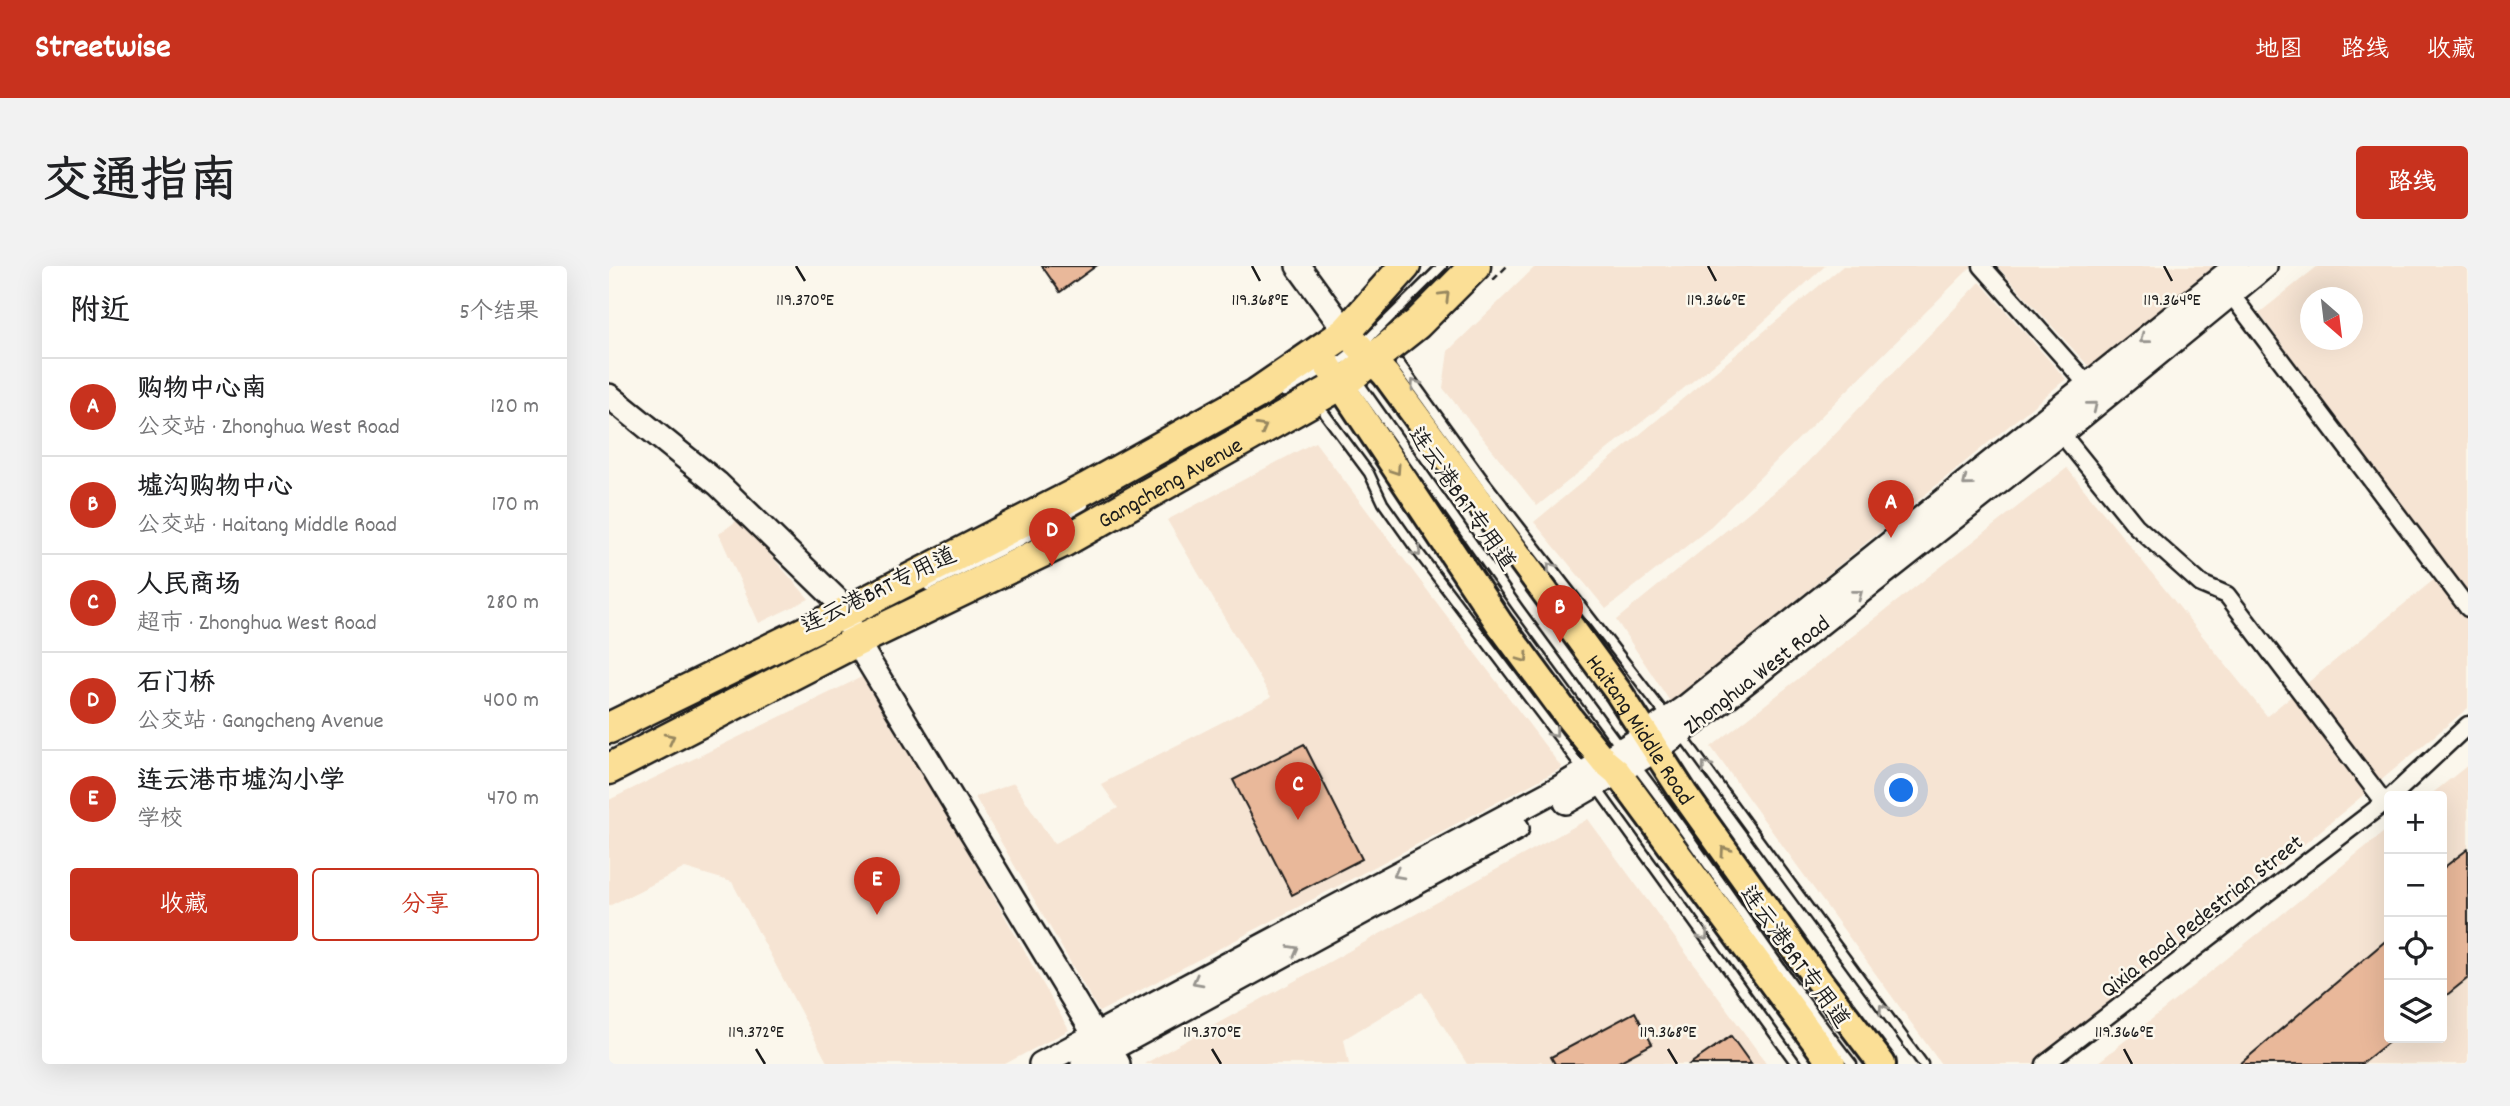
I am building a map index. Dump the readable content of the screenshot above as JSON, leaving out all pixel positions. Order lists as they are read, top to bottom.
{
  "streets": {
    "highway": ["Gangcheng Avenue"],
    "main road": ["Zhonghua West Road", "Haitang Middle Road"],
    "street": ["Qixia Road Pedestrian Street"],
    "lane": ["连云港BRT专用道"]
  },
  "crossings": [
    ["Gangcheng Avenue", "Haitang Middle Road"],
    ["连云港BRT专用道", "Zhonghua West Road"],
    ["连云港BRT专用道", "Haitang Middle Road"],
    ["Zhonghua West Road", "Haitang Middle Road"]
  ],
  "north": "bottom right",
  "page": {
    "header": "Streetwise",
    "nav": ["地图", "路线", "收藏"],
    "title": "交通指南",
    "buttons": [
      "路线",
      ["收藏", "分享"]
    ],
    "heading": ["附近", "5个结果"],
    "list": [
      {
        "mark": "A",
        "name": "购物中心南",
        "note": "公交站 · Zhonghua West Road",
        "value": "120 m"
      },
      {
        "mark": "B",
        "name": "墟沟购物中心",
        "note": "公交站 · Haitang Middle Road",
        "value": "170 m"
      },
      {
        "mark": "C",
        "name": "人民商场",
        "note": "超市 · Zhonghua West Road",
        "value": "280 m"
      },
      {
        "mark": "D",
        "name": "石门桥",
        "note": "公交站 · Gangcheng Avenue",
        "value": "400 m"
      },
      {
        "mark": "E",
        "name": "连云港市墟沟小学",
        "note": "学校",
        "value": "470 m"
      }
    ],
    "pins": [
      "A",
      "D",
      "B",
      "C",
      "E"
    ],
    "map_buttons": ["+", "−"]
  },
  "coordinates": [
    "119.366°E",
    "119.364°E",
    "119.370°E",
    "119.368°E",
    "119.372°E"
  ]
}
